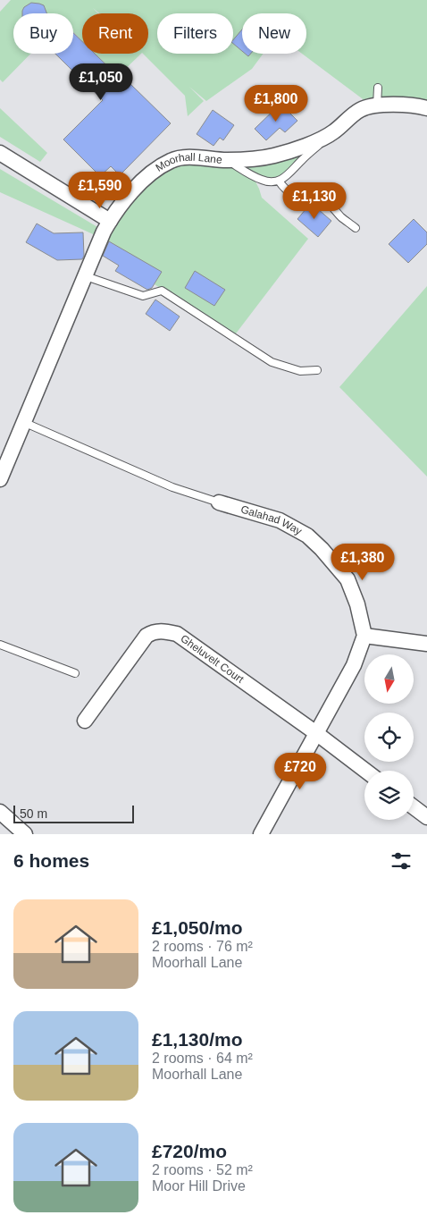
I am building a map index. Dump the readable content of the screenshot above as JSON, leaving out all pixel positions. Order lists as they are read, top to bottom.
{
  "streets": {
    "street": ["Moorhall Lane", "Galahad Way", "Gheluvelt Court"]
  },
  "crossings": [
    ["Moorhall Lane", "Galahad Way"]
  ],
  "scale_bar": "50 m",
  "north": "bottom",
  "page": {
    "chip": [
      "Buy",
      "Rent",
      "Filters",
      "New"
    ],
    "price": [
      "£1,050",
      "£1,800",
      "£1,590",
      "£1,130",
      "£1,380",
      "£720"
    ],
    "scale": "50 m",
    "heading": "6 homes",
    "list": [
      {
        "name": "£1,050/mo",
        "note": "2 rooms · 76 m² · Moorhall Lane"
      },
      {
        "name": "£1,130/mo",
        "note": "2 rooms · 64 m² · Moorhall Lane"
      },
      {
        "name": "£720/mo",
        "note": "2 rooms · 52 m² · Moor Hill Drive"
      }
    ]
  }
}
